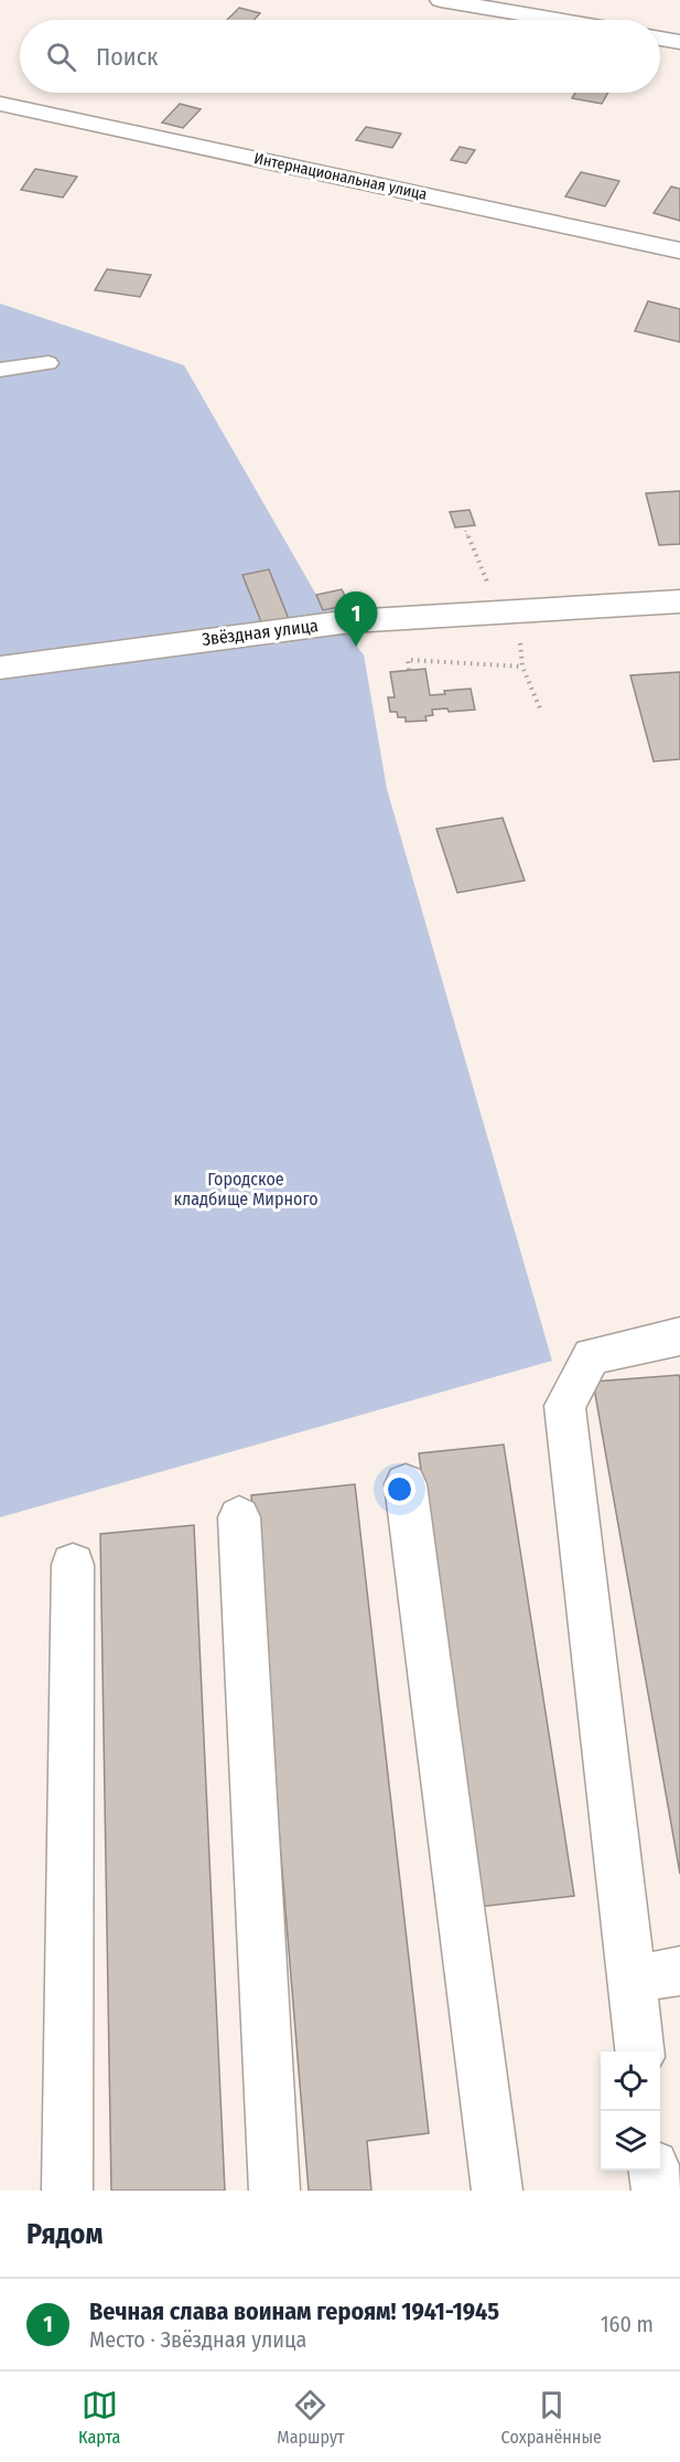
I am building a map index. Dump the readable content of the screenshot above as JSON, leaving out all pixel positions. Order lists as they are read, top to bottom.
{
  "streets": {
    "street": ["Интернациональная улица", "Звёздная улица"]
  },
  "parks": ["Городское кладбище Мирного"],
  "page": {
    "search": "Поиск",
    "pins": "1",
    "heading": "Рядом",
    "list": [
      {
        "mark": "1",
        "name": "Вечная слава воинам героям! 1941-1945",
        "note": "Место · Звёздная улица",
        "value": "160 m"
      }
    ],
    "nav": ["Карта", "Маршрут", "Сохранённые"]
  }
}
